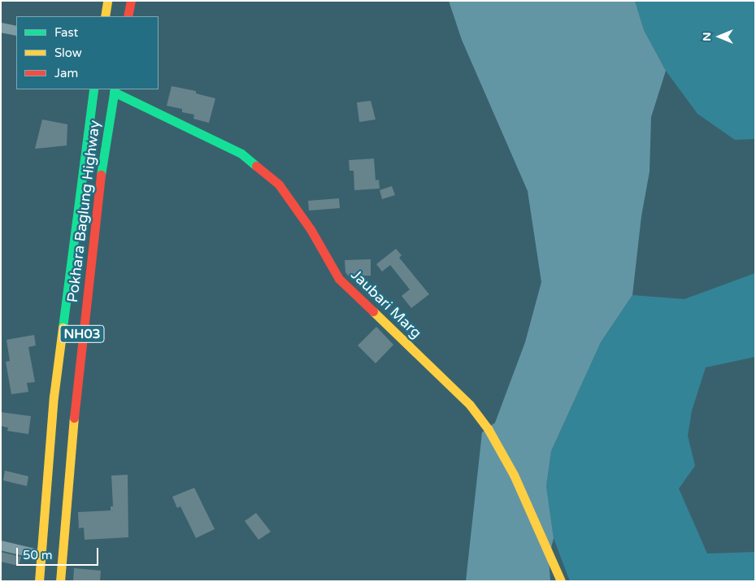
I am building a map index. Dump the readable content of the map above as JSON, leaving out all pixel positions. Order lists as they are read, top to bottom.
{
  "streets": {
    "main road": ["Pokhara Baglung Highway", "Jaubari Marg", "NH03"]
  },
  "crossings": [
    ["Pokhara Baglung Highway", "Jaubari Marg"]
  ],
  "legend": ["Fast", "Slow", "Jam"],
  "scale_bar": "50 m",
  "north": "left"
}
